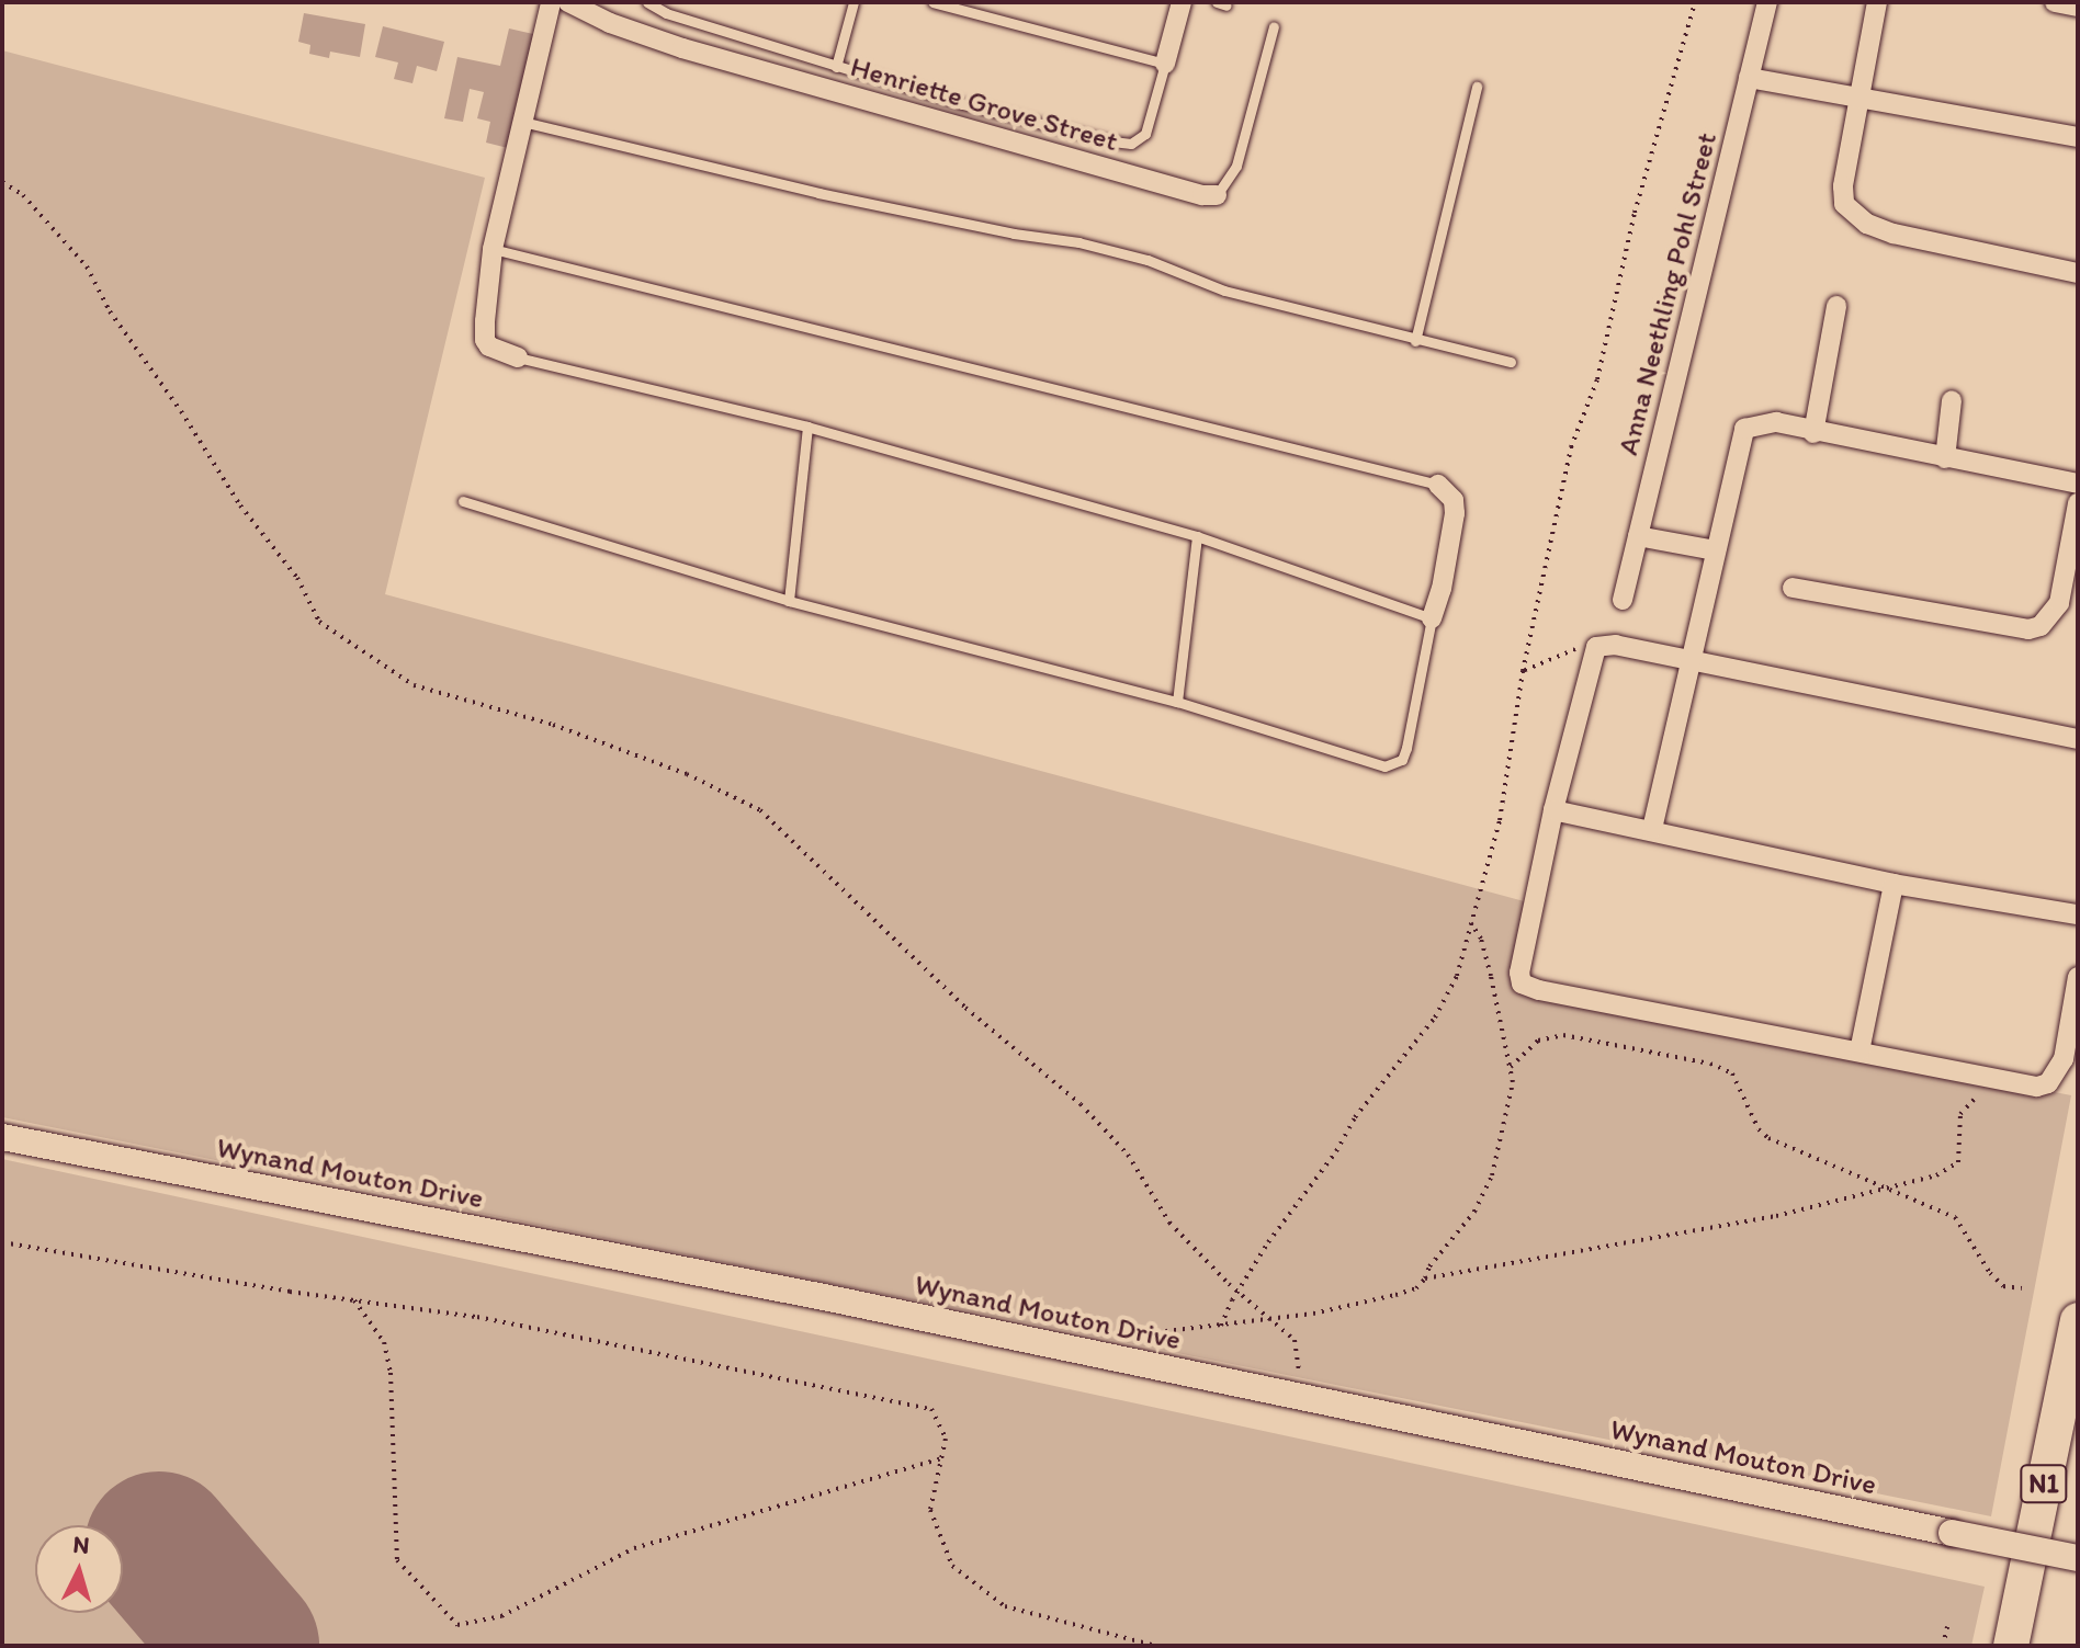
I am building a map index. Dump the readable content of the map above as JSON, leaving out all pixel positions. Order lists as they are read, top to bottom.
{
  "streets": {
    "highway": ["N1"],
    "street": ["Henriette Grove Street", "Anna Neethling Pohl Street", "Wynand Mouton Drive"]
  },
  "north": "top"
}
